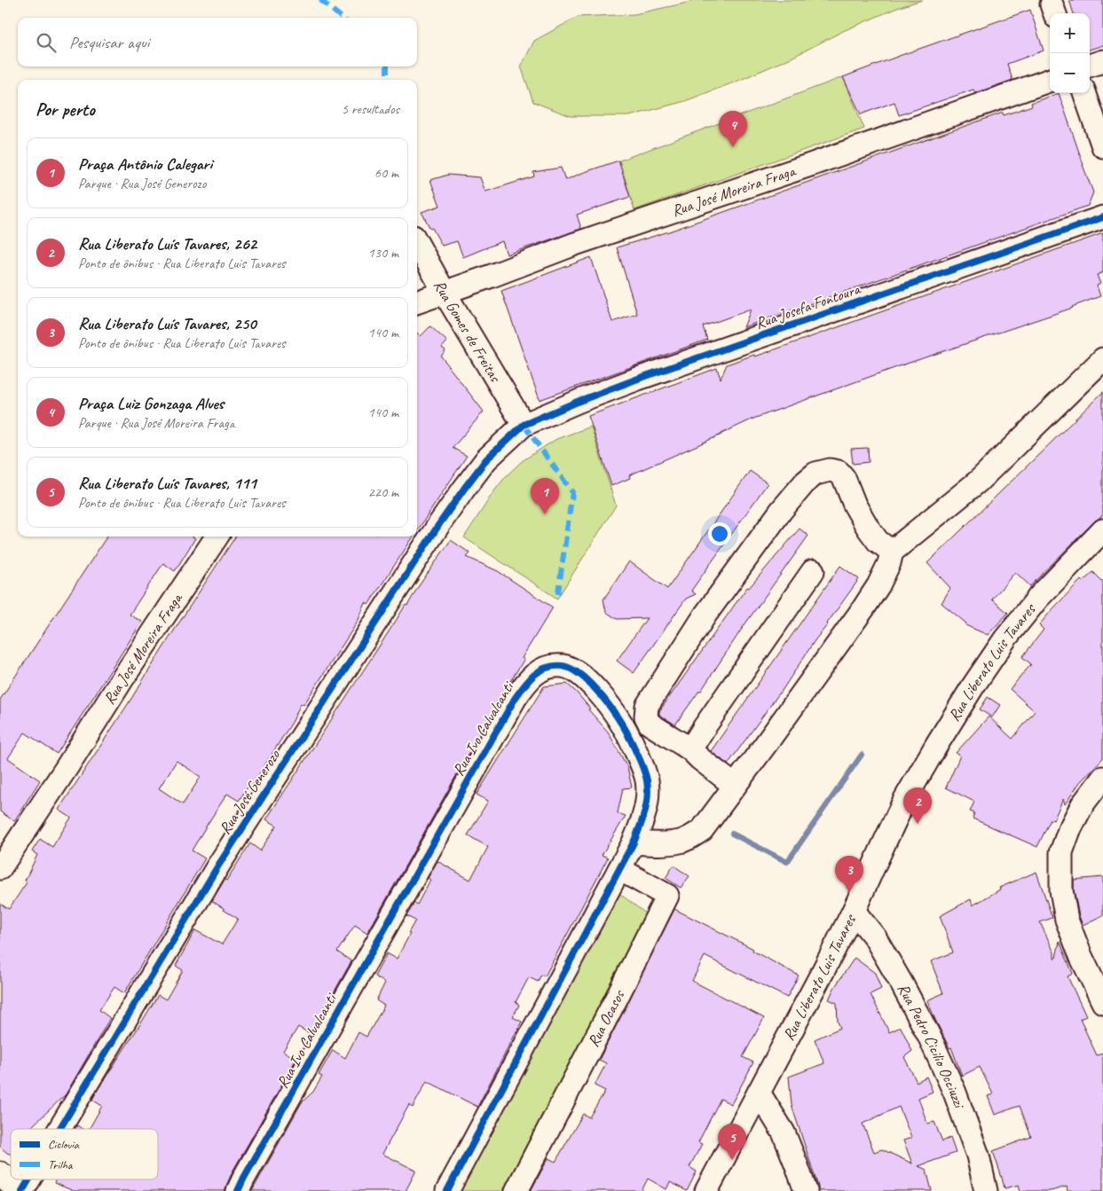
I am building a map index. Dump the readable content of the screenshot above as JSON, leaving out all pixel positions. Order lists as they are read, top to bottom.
{
  "streets": {
    "street": [
      "Rua José Moreira Fraga",
      "Rua Josefa Fontoura",
      "Rua Gomes de Freitas",
      "Rua Liberato Luis Tavares",
      "Rua Ivo Calvalcanti",
      "Rua José Generozo",
      "Rua Ocasos",
      "Rua Pedro Cicilio Occiuzzi"
    ]
  },
  "crossings": [
    ["Rua José Moreira Fraga", "Rua Gomes de Freitas"],
    ["Rua Josefa Fontoura", "Rua Gomes de Freitas"],
    ["Rua Josefa Fontoura", "Rua José Generozo"],
    ["Rua Gomes de Freitas", "Rua José Generozo"],
    ["Rua Liberato Luis Tavares", "Rua Pedro Cicilio Occiuzzi"],
    ["Rua Ivo Calvalcanti", "Rua Ocasos"]
  ],
  "legend": ["Ciclovia", "Trilha"],
  "page": {
    "map_buttons": ["+", "−"],
    "search": "Pesquisar aqui",
    "heading": ["Por perto", "5 resultados"],
    "pins": [
      "4",
      "1",
      "2",
      "3",
      "5"
    ],
    "list": [
      {
        "mark": "1",
        "name": "Praça Antônio Calegari",
        "note": "Parque · Rua José Generozo",
        "value": "60 m"
      },
      {
        "mark": "2",
        "name": "Rua Liberato Luís Tavares, 262",
        "note": "Ponto de ônibus · Rua Liberato Luis Tavares",
        "value": "130 m"
      },
      {
        "mark": "3",
        "name": "Rua Liberato Luís Tavares, 250",
        "note": "Ponto de ônibus · Rua Liberato Luis Tavares",
        "value": "140 m"
      },
      {
        "mark": "4",
        "name": "Praça Luiz Gonzaga Alves",
        "note": "Parque · Rua José Moreira Fraga",
        "value": "140 m"
      },
      {
        "mark": "5",
        "name": "Rua Liberato Luís Tavares, 111",
        "note": "Ponto de ônibus · Rua Liberato Luis Tavares",
        "value": "220 m"
      }
    ]
  }
}
